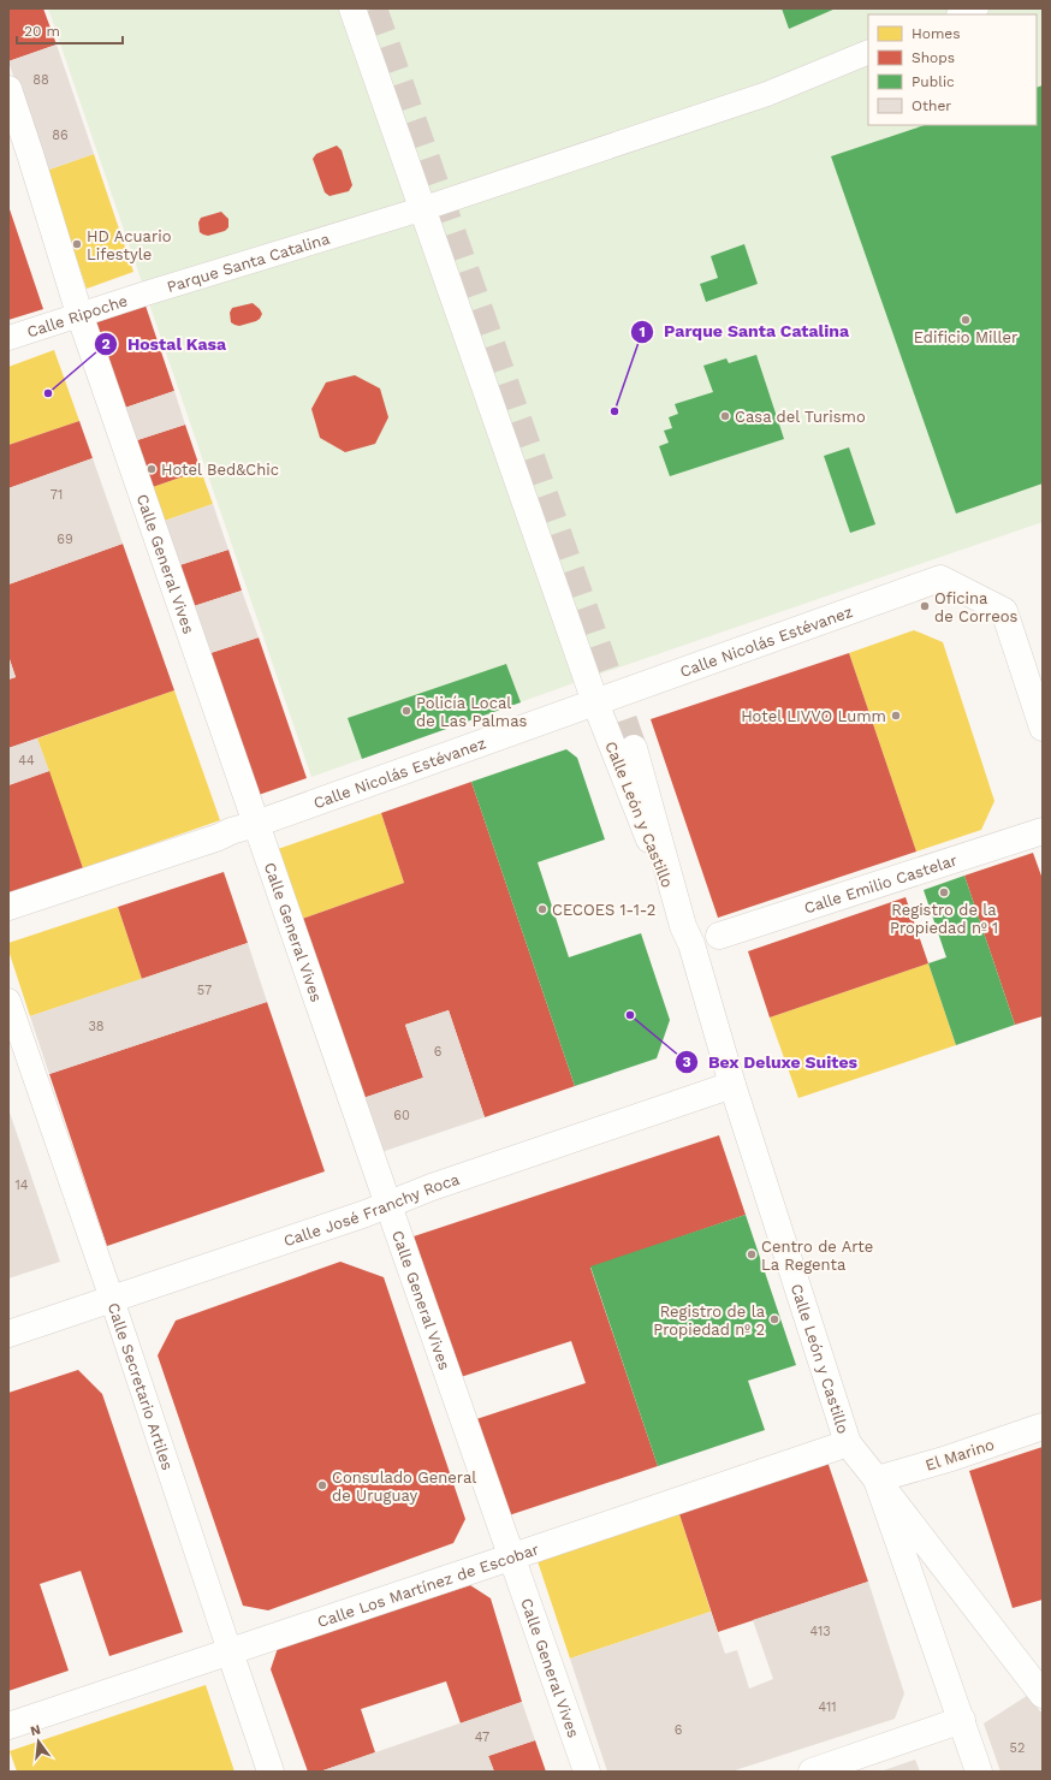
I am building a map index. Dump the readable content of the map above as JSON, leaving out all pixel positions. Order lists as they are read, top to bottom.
{
  "streets": {
    "street": [
      "Parque Santa Catalina",
      "Calle Ripoche",
      "Calle General Vives",
      "Calle Nicolás Estévanez",
      "Calle León y Castillo",
      "Calle Emilio Castelar",
      "Calle José Franchy Roca",
      "Calle Secretario Artiles",
      "El Marino",
      "Calle Los Martínez de Escobar"
    ]
  },
  "crossings": [
    ["Parque Santa Catalina", "Calle Ripoche"],
    ["Parque Santa Catalina", "Calle León y Castillo"],
    ["Calle Ripoche", "Calle General Vives"],
    ["Calle General Vives", "Calle Nicolás Estévanez"],
    ["Calle General Vives", "Calle José Franchy Roca"],
    ["Calle General Vives", "Calle Los Martínez de Escobar"],
    ["Calle Nicolás Estévanez", "Calle León y Castillo"],
    ["Calle León y Castillo", "Calle José Franchy Roca"],
    ["Calle León y Castillo", "El Marino"],
    ["Calle León y Castillo", "Calle Los Martínez de Escobar"],
    ["Calle José Franchy Roca", "Calle Secretario Artiles"],
    ["Calle Secretario Artiles", "Calle Los Martínez de Escobar"]
  ],
  "places": [
    "HD Acuario Lifestyle",
    "Edificio Miller",
    "Hostal Kasa",
    "Parque Santa Catalina",
    "Casa del Turismo",
    "Hotel Bed&Chic",
    "Oficina de Correos",
    "Policía Local de Las Palmas",
    "Hotel LIVVO Lumm",
    "Registro de la Propiedad nº 1",
    "CECOES 1-1-2",
    "Bex Deluxe Suites",
    "Centro de Arte La Regenta",
    "Registro de la Propiedad nº 2",
    "Consulado General de Uruguay"
  ],
  "house_numbers": [
    "88",
    "86",
    "71",
    "69",
    "44",
    "57",
    "38",
    "6",
    "60",
    "14",
    "413",
    "411",
    "6",
    "47",
    "52"
  ],
  "legend": [
    "Homes",
    "Shops",
    "Public",
    "Other"
  ],
  "scale_bar": "20 m",
  "north": "top"
}
